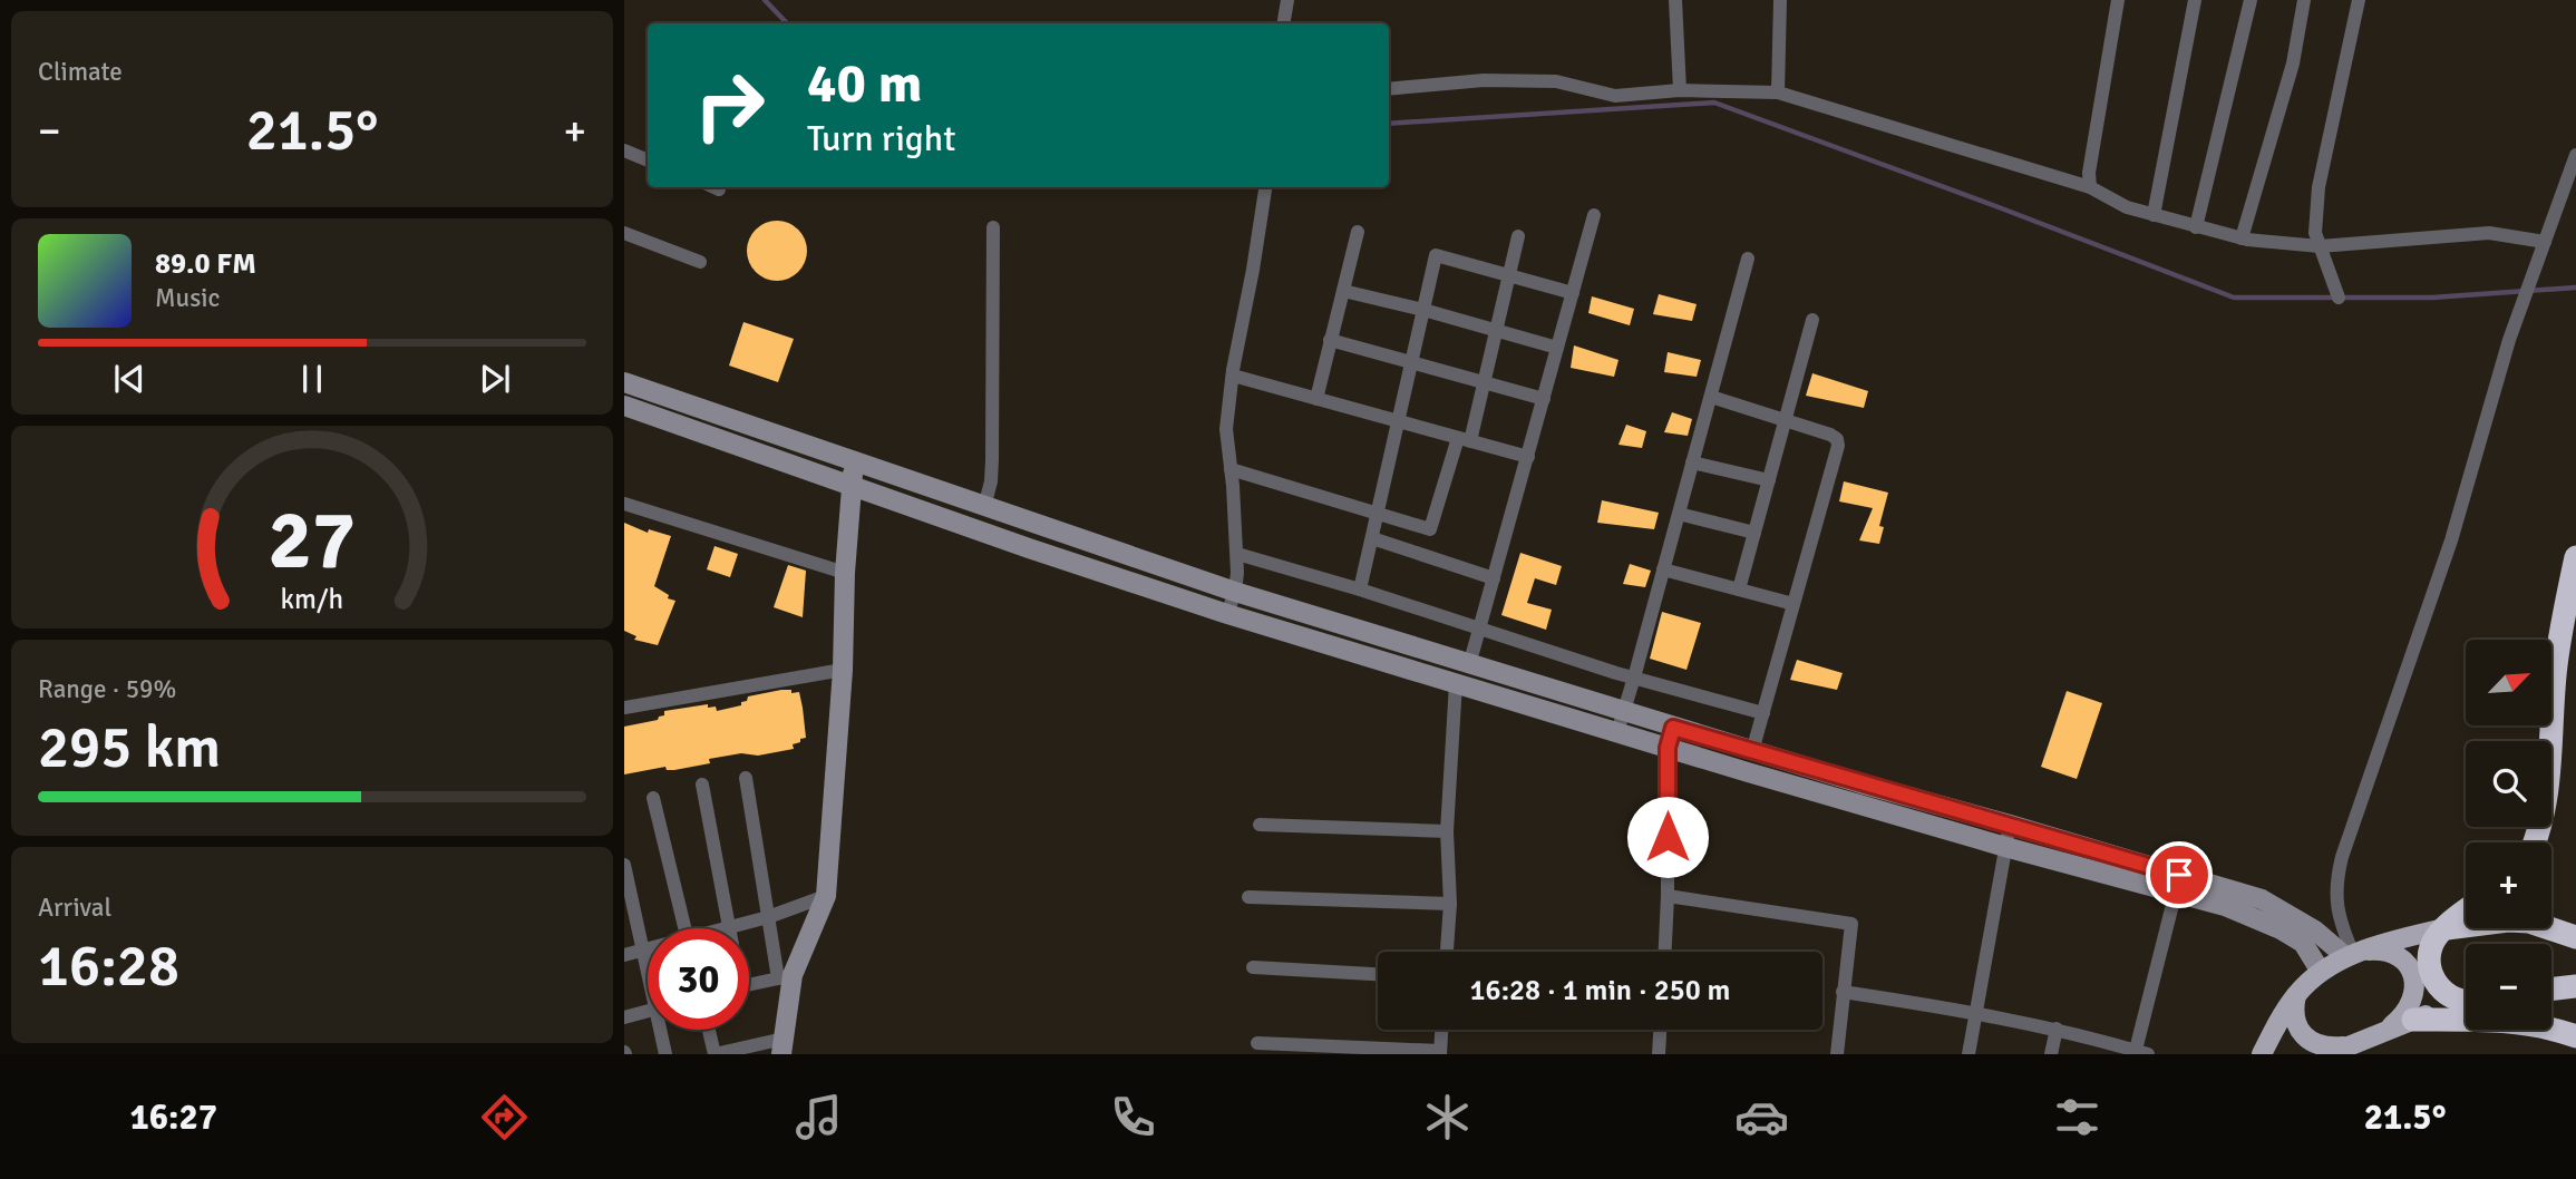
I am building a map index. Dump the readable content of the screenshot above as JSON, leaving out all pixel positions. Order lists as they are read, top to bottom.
{
  "north": "top right",
  "page": {
    "tile": [
      "Climate",
      ["Range · 59%", "295 km"],
      ["Arrival", "16:28"]
    ],
    "turn": ["40 m", "Turn right"],
    "heat": ["−", "21.5°", "+"],
    "song": ["89.0 FM", "Music"],
    "map_buttons": ["+", "−"],
    "limit": "30",
    "trip": "16:28 · 1 min · 250 m",
    "tabs": ["16:27", "21.5°"],
    "gauge": ["27", "km/h"]
  }
}
